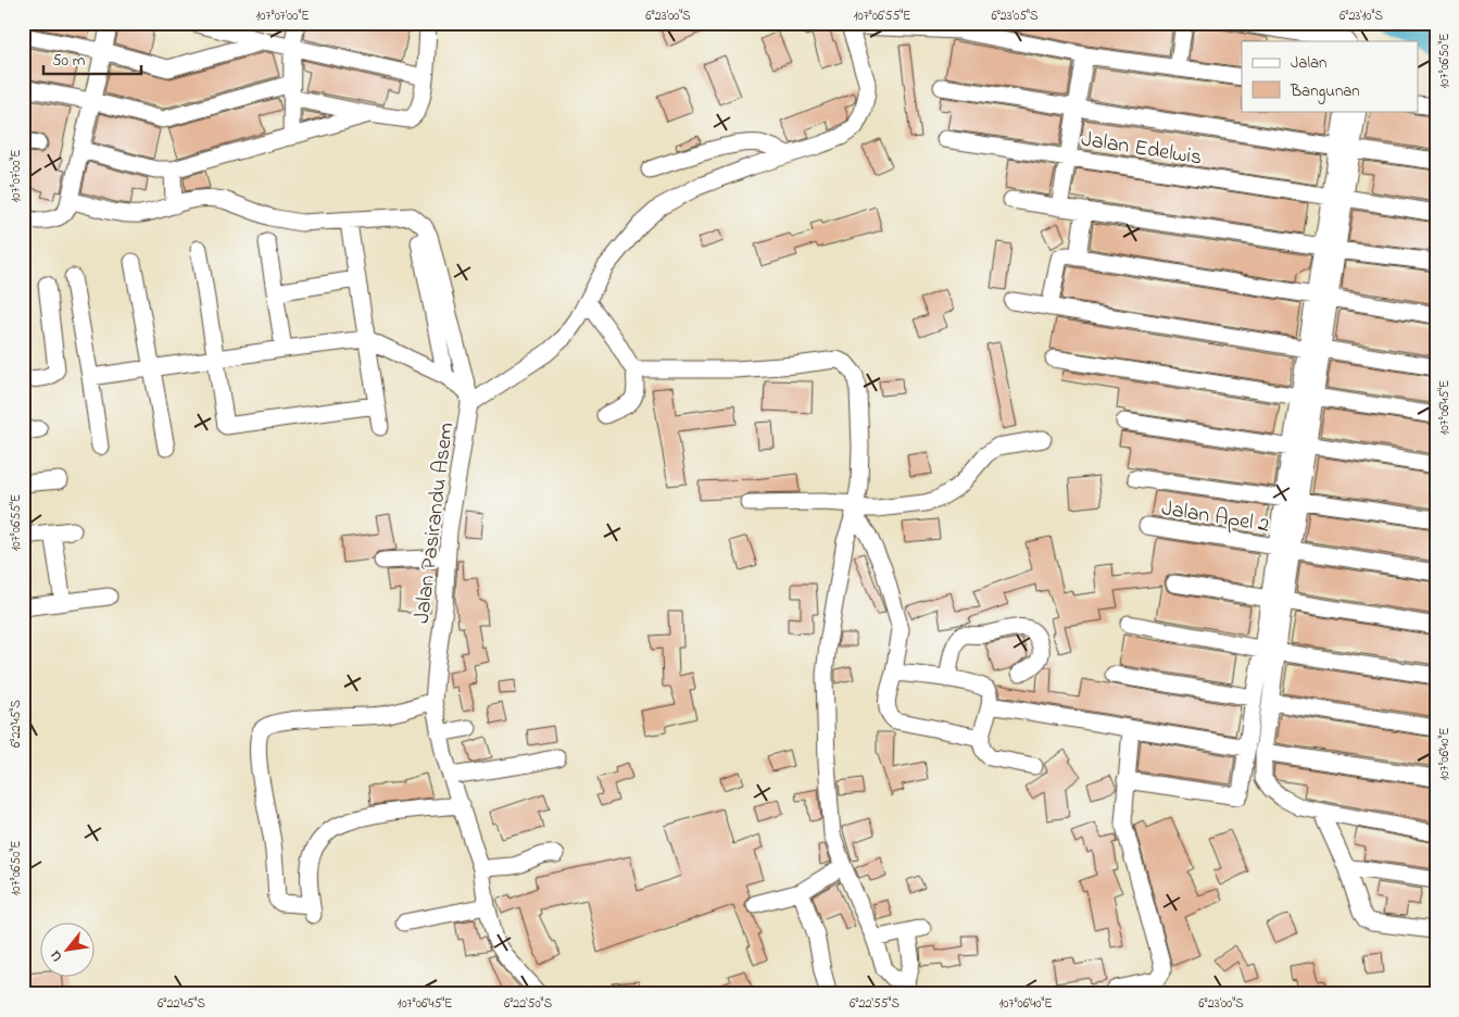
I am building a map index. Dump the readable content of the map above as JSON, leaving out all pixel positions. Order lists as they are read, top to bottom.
{
  "streets": {
    "street": ["Jalan Edelwis", "Jalan Apel 2", "Jalan Pasirandu Asem"]
  },
  "legend": ["Jalan", "Bangunan"],
  "scale_bar": "50 m",
  "north": "bottom left",
  "coordinates": [
    "107°07'00\"E",
    "6°23'00\"S",
    "107°06'55\"E",
    "6°23'05\"S",
    "6°23'10\"S",
    "107°06'50\"E",
    "107°06'45\"E",
    "6°22'45\"S",
    "107°06'40\"E",
    "6°22'50\"S",
    "6°22'55\"S"
  ]
}
